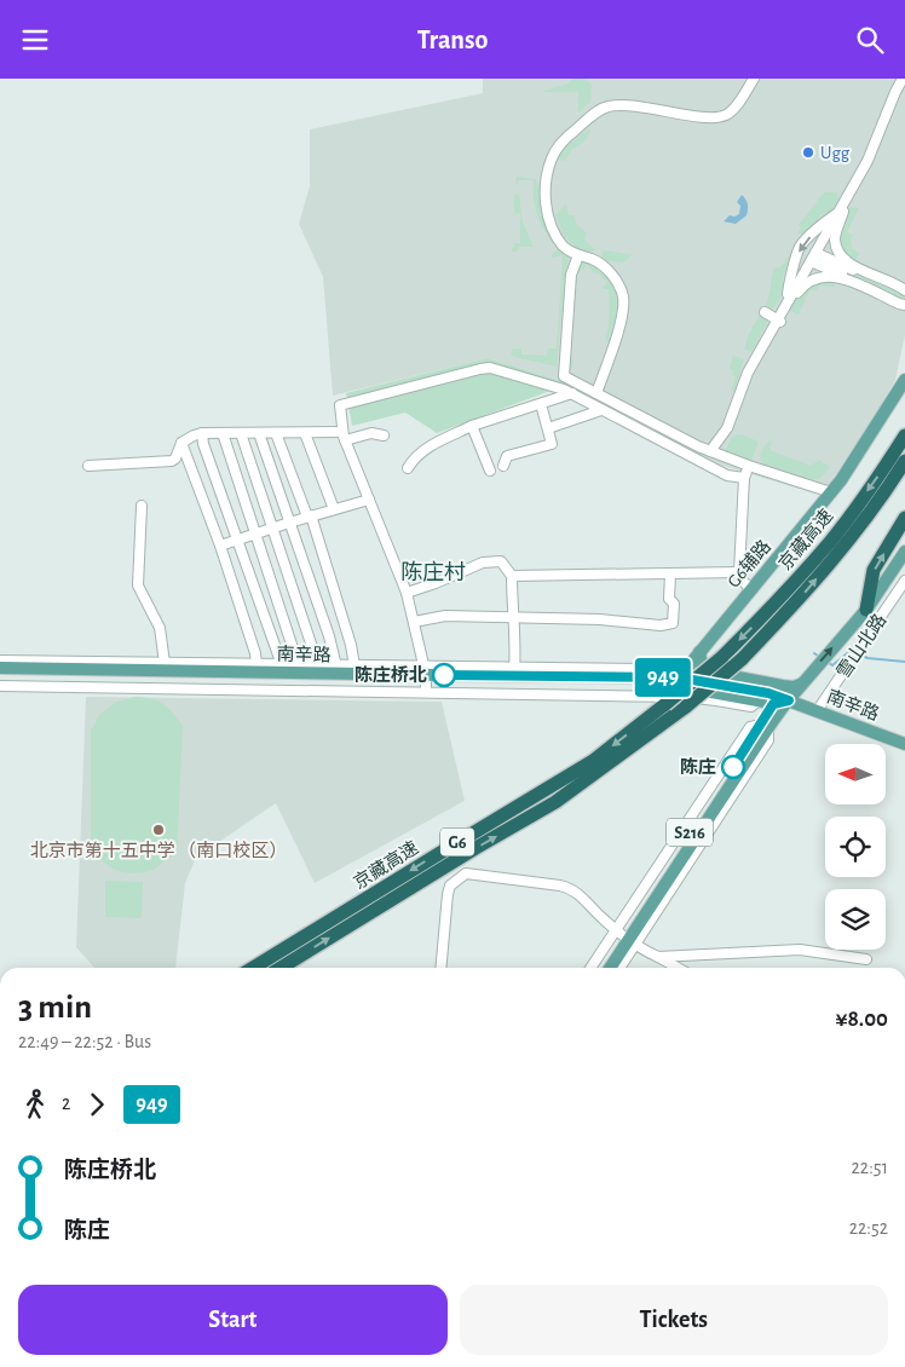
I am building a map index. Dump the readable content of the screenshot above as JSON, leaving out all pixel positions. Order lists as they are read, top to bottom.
{
  "streets": {
    "highway": ["京藏高速", "G6"],
    "main road": ["G6辅路", "南辛路", "S216"],
    "street": ["雪山北路"]
  },
  "crossings": [
    ["G6辅路", "南辛路"],
    ["雪山北路", "南辛路"],
    ["南辛路", "S216"]
  ],
  "districts": ["陈庄村"],
  "places": [
    "Ugg",
    "陈庄桥北",
    "陈庄",
    "北京市第十五中学 （南口校区）"
  ],
  "lines": ["bus line 949"],
  "north": "left",
  "page": {
    "header": "Transo",
    "on_map": "949",
    "heading": ["3 min", "22:49 – 22:52 · Bus", "¥8.00"],
    "legs": ["2", "949"],
    "list": [
      {
        "name": "陈庄桥北",
        "value": "22:51"
      },
      {
        "name": "陈庄",
        "value": "22:52"
      }
    ],
    "buttons": ["Start", "Tickets"]
  }
}
